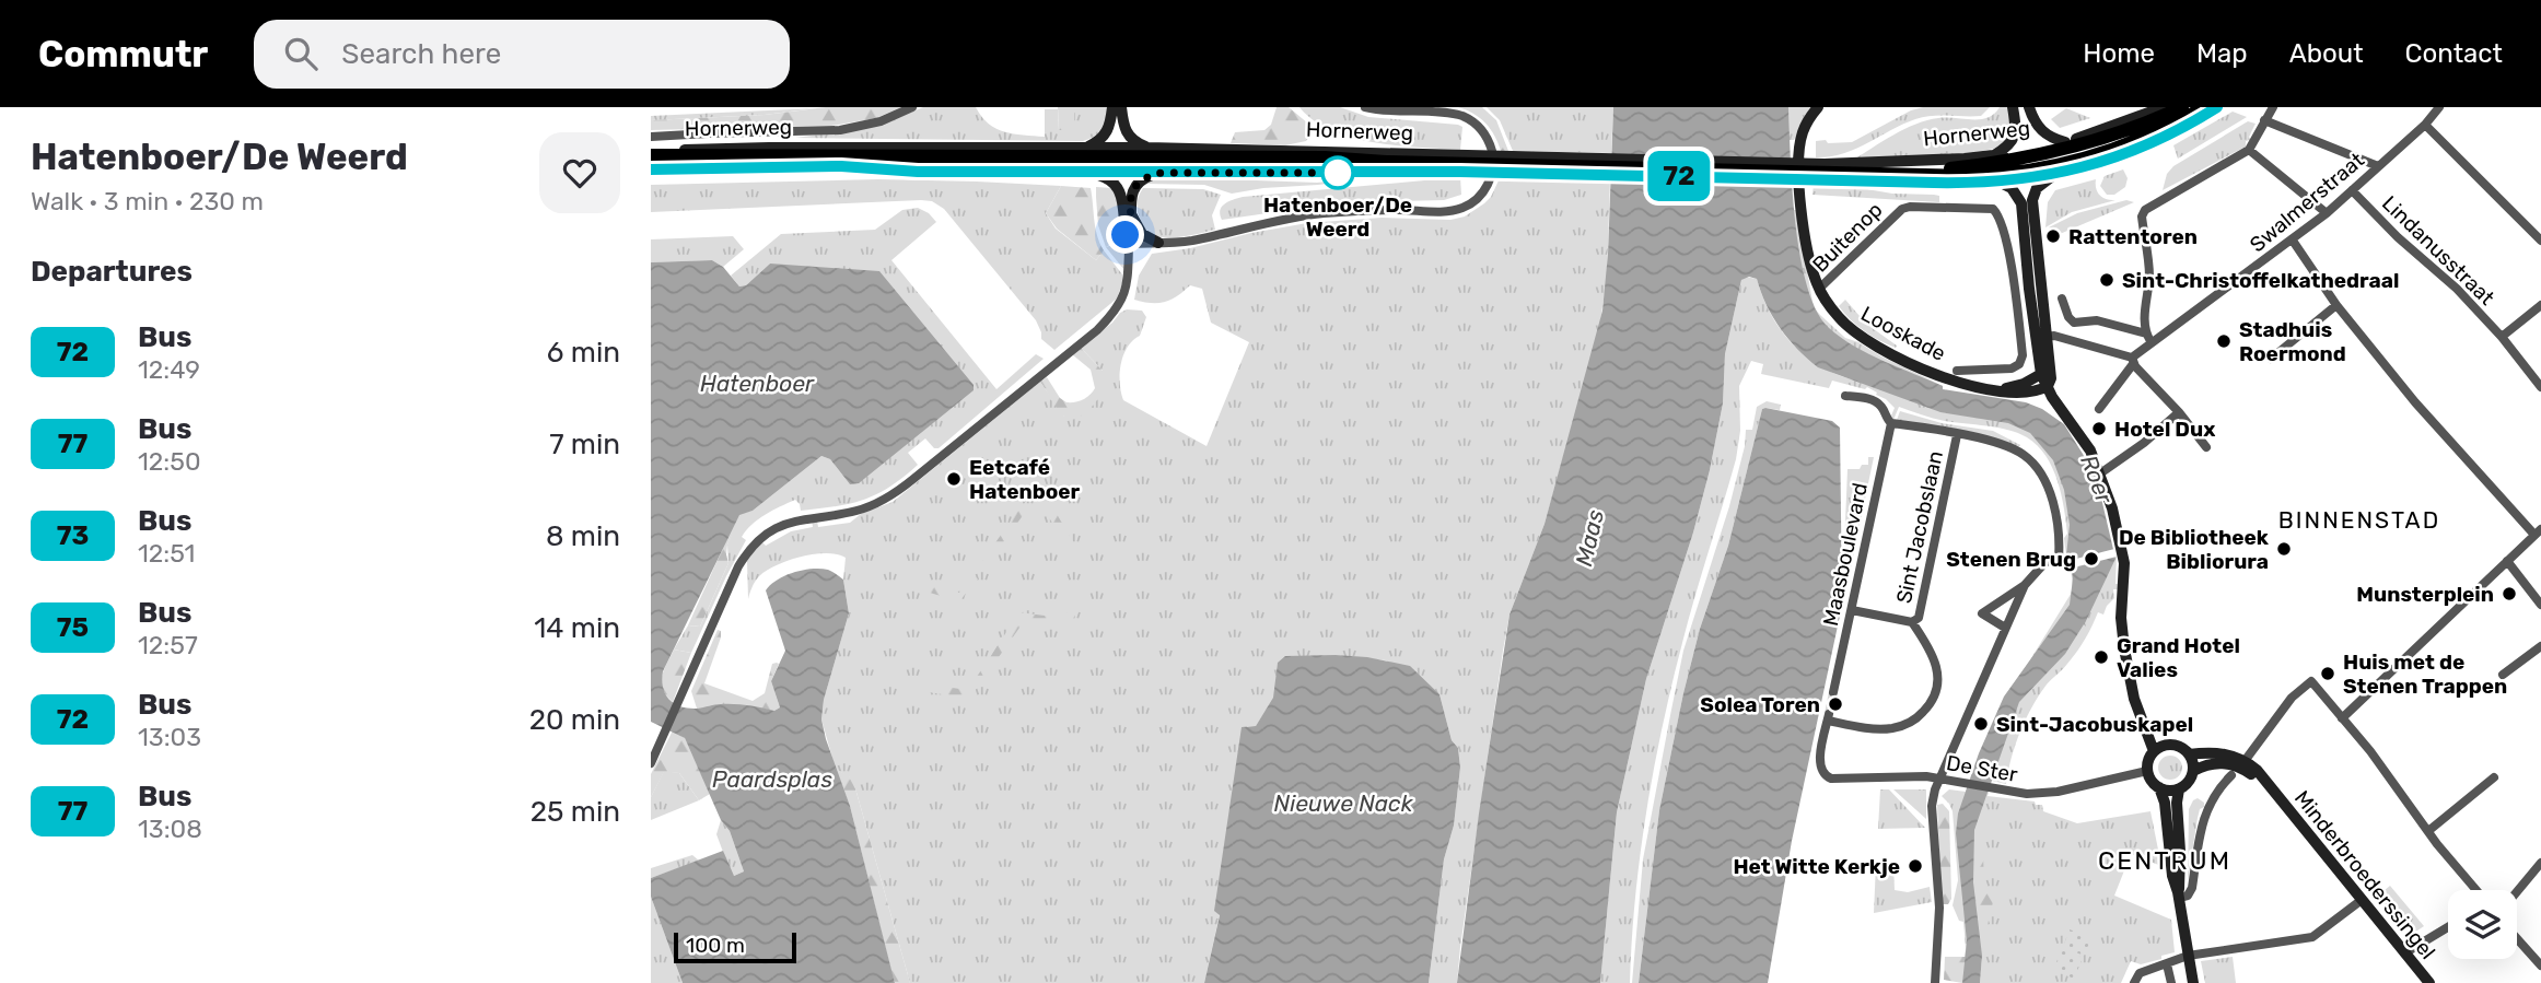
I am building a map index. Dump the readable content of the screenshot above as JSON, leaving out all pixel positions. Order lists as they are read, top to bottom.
{
  "streets": {
    "main road": ["Hornerweg", "Looskade", "Minderbroederssingel"],
    "street": [
      "Swalmerstraat",
      "Buitenop",
      "Lindanusstraat",
      "Sint Jacobslaan",
      "Maasboulevard",
      "De Ster"
    ]
  },
  "crossings": [
    ["Swalmerstraat", "Lindanusstraat"],
    ["Buitenop", "Looskade"],
    ["Sint Jacobslaan", "De Ster"],
    ["De Ster", "Minderbroederssingel"]
  ],
  "districts": ["BINNENSTAD", "CENTRUM"],
  "water": [
    "Hatenboer",
    "Roer",
    "Maas",
    "Paardsplas",
    "Nieuwe Nack"
  ],
  "places": [
    "Hatenboer/De Weerd",
    "Rattentoren",
    "Sint-Christoffelkathedraal",
    "Stadhuis Roermond",
    "Hotel Dux",
    "Eetcafé Hatenboer",
    "De Bibliotheek Bibliorura",
    "Stenen Brug",
    "Munsterplein",
    "Grand Hotel Valies",
    "Huis met de Stenen Trappen",
    "Solea Toren",
    "Sint-Jacobuskapel",
    "Het Witte Kerkje"
  ],
  "lines": ["bus line 72"],
  "scale_bar": "100 m",
  "page": {
    "header": "Commutr",
    "search": "Search here",
    "nav": [
      "Home",
      "Map",
      "About",
      "Contact"
    ],
    "heading": [
      ["Hatenboer/De Weerd", "Walk · 3 min · 230 m"],
      "Departures"
    ],
    "on_map": "72",
    "list": [
      {
        "mark": "72",
        "name": "Bus",
        "note": "12:49",
        "value": "6 min"
      },
      {
        "mark": "77",
        "name": "Bus",
        "note": "12:50",
        "value": "7 min"
      },
      {
        "mark": "73",
        "name": "Bus",
        "note": "12:51",
        "value": "8 min"
      },
      {
        "mark": "75",
        "name": "Bus",
        "note": "12:57",
        "value": "14 min"
      },
      {
        "mark": "72",
        "name": "Bus",
        "note": "13:03",
        "value": "20 min"
      },
      {
        "mark": "77",
        "name": "Bus",
        "note": "13:08",
        "value": "25 min"
      }
    ],
    "scale": "100 m"
  }
}
